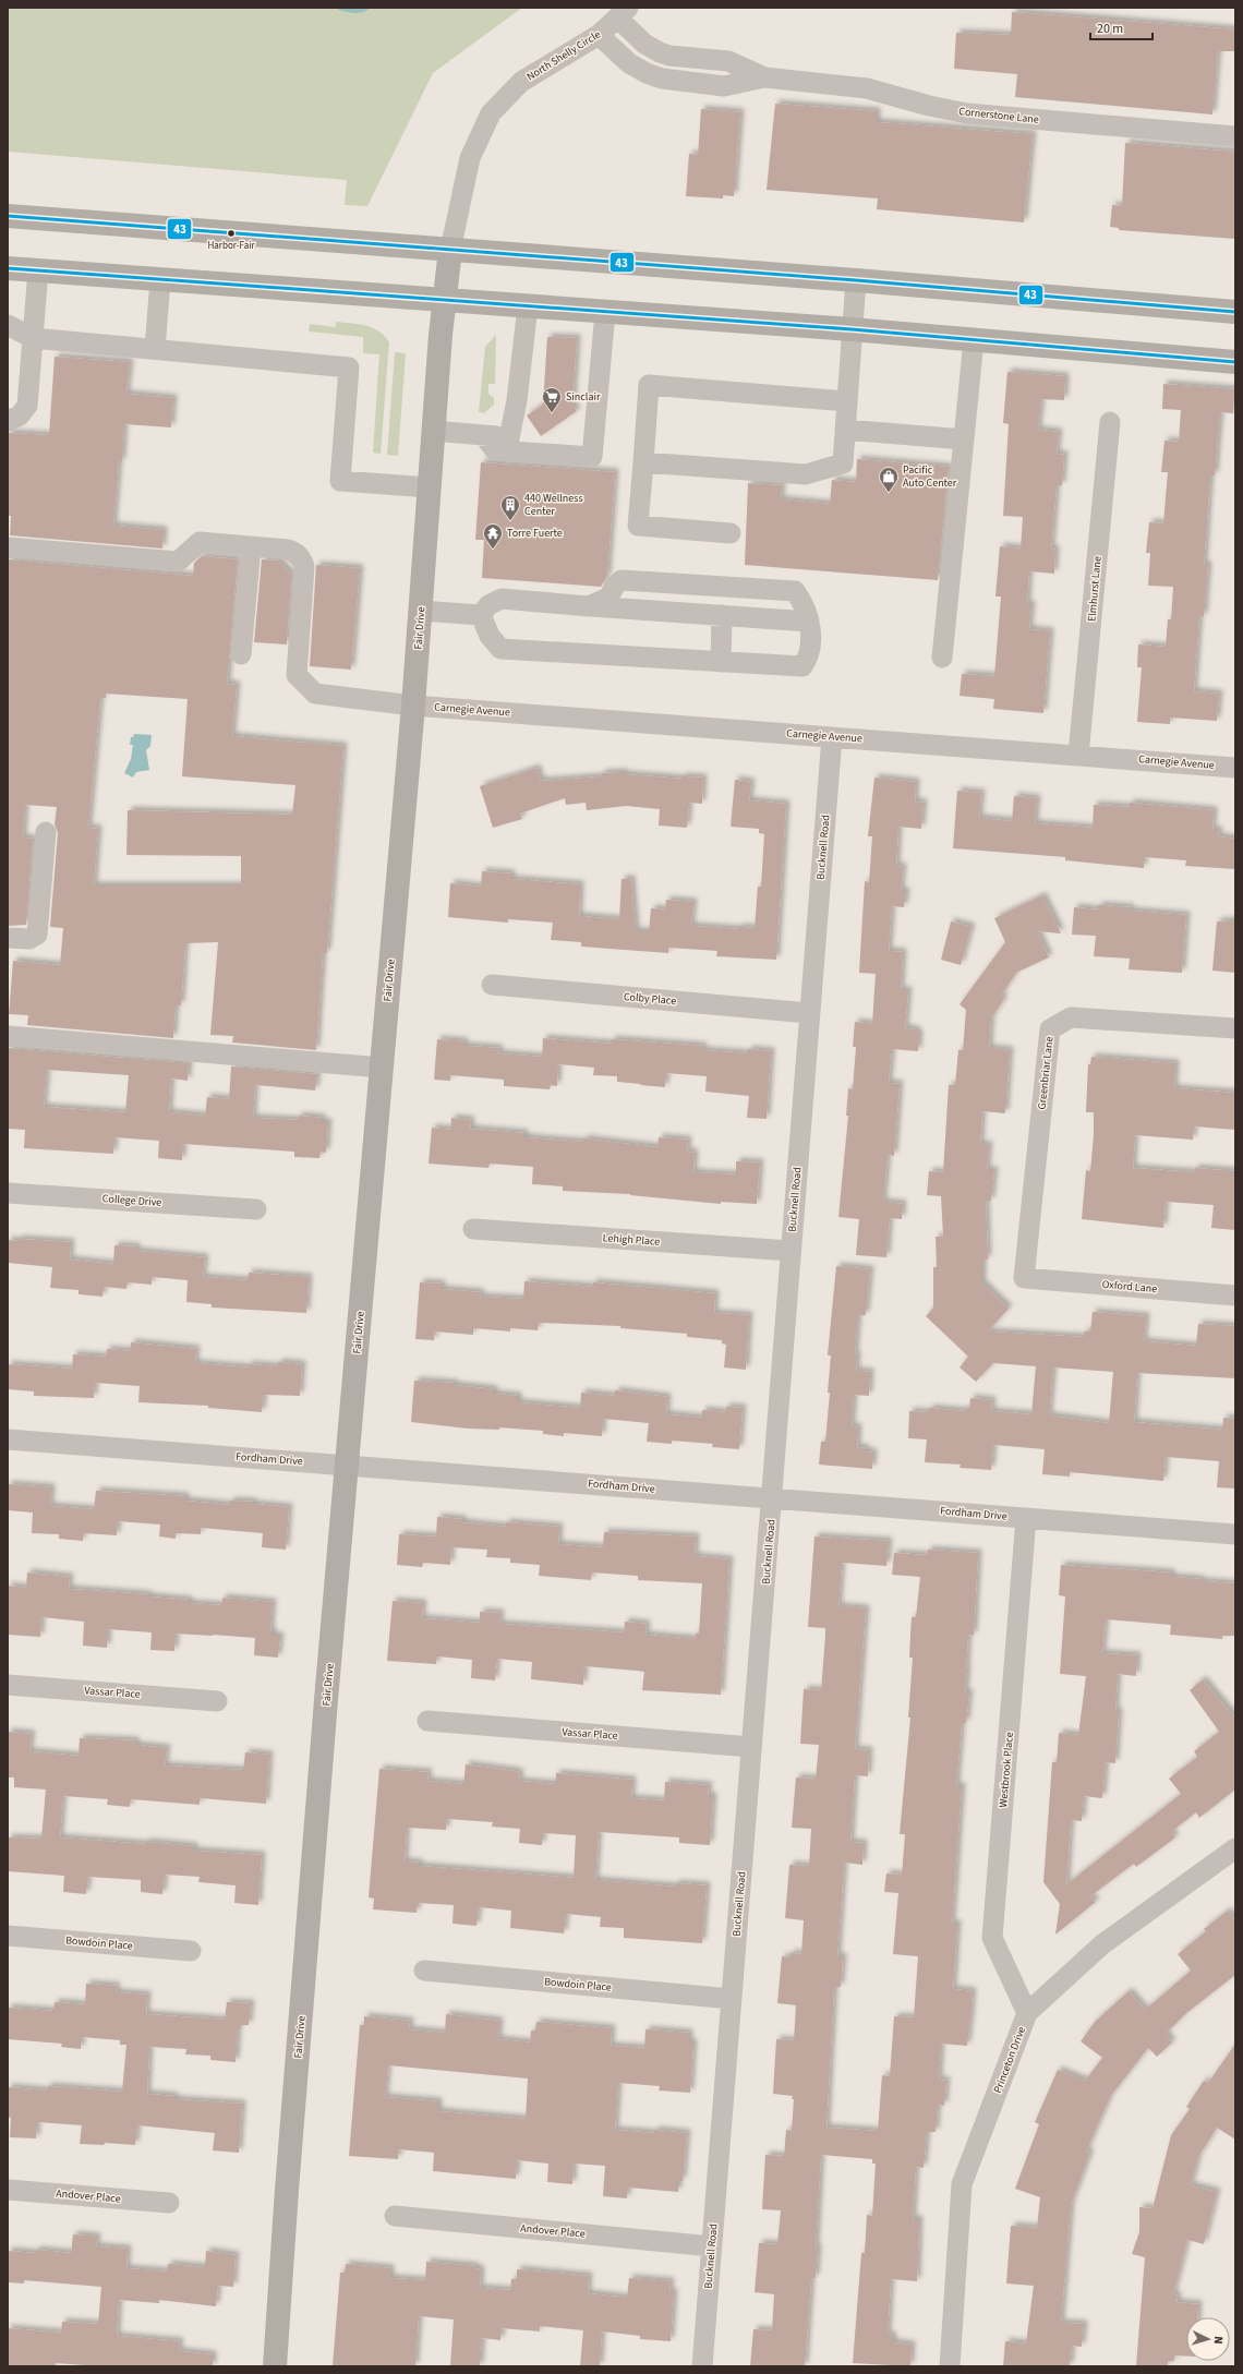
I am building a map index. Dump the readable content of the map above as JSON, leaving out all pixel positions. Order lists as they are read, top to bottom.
{
  "streets": {
    "main road": ["Fair Drive"],
    "street": [
      "North Shelly Circle",
      "Cornerstone Lane",
      "Elmhurst Lane",
      "Carnegie Avenue",
      "Bucknell Road",
      "Colby Place",
      "Greenbriar Lane",
      "College Drive",
      "Lehigh Place",
      "Oxford Lane",
      "Fordham Drive",
      "Vassar Place",
      "Westbrook Place",
      "Bowdoin Place",
      "Princeton Drive",
      "Andover Place"
    ]
  },
  "crossings": [
    ["North Shelly Circle", "Cornerstone Lane"],
    ["North Shelly Circle", "Fair Drive"],
    ["Elmhurst Lane", "Carnegie Avenue"],
    ["Fair Drive", "Carnegie Avenue"],
    ["Fair Drive", "Fordham Drive"],
    ["Carnegie Avenue", "Bucknell Road"],
    ["Bucknell Road", "Colby Place"],
    ["Bucknell Road", "Lehigh Place"],
    ["Bucknell Road", "Fordham Drive"],
    ["Bucknell Road", "Vassar Place"],
    ["Bucknell Road", "Bowdoin Place"],
    ["Bucknell Road", "Andover Place"],
    ["Greenbriar Lane", "Oxford Lane"],
    ["Fordham Drive", "Westbrook Place"],
    ["Westbrook Place", "Princeton Drive"]
  ],
  "places": {
    "other": ["Harbor-Fair"],
    "supermarket": ["Sinclair"],
    "shop": ["Pacific Auto Center"],
    "building": ["440 Wellness Center"],
    "temple": ["Torre Fuerte"]
  },
  "lines": ["transit line 43"],
  "scale_bar": "20 m",
  "north": "right"
}
